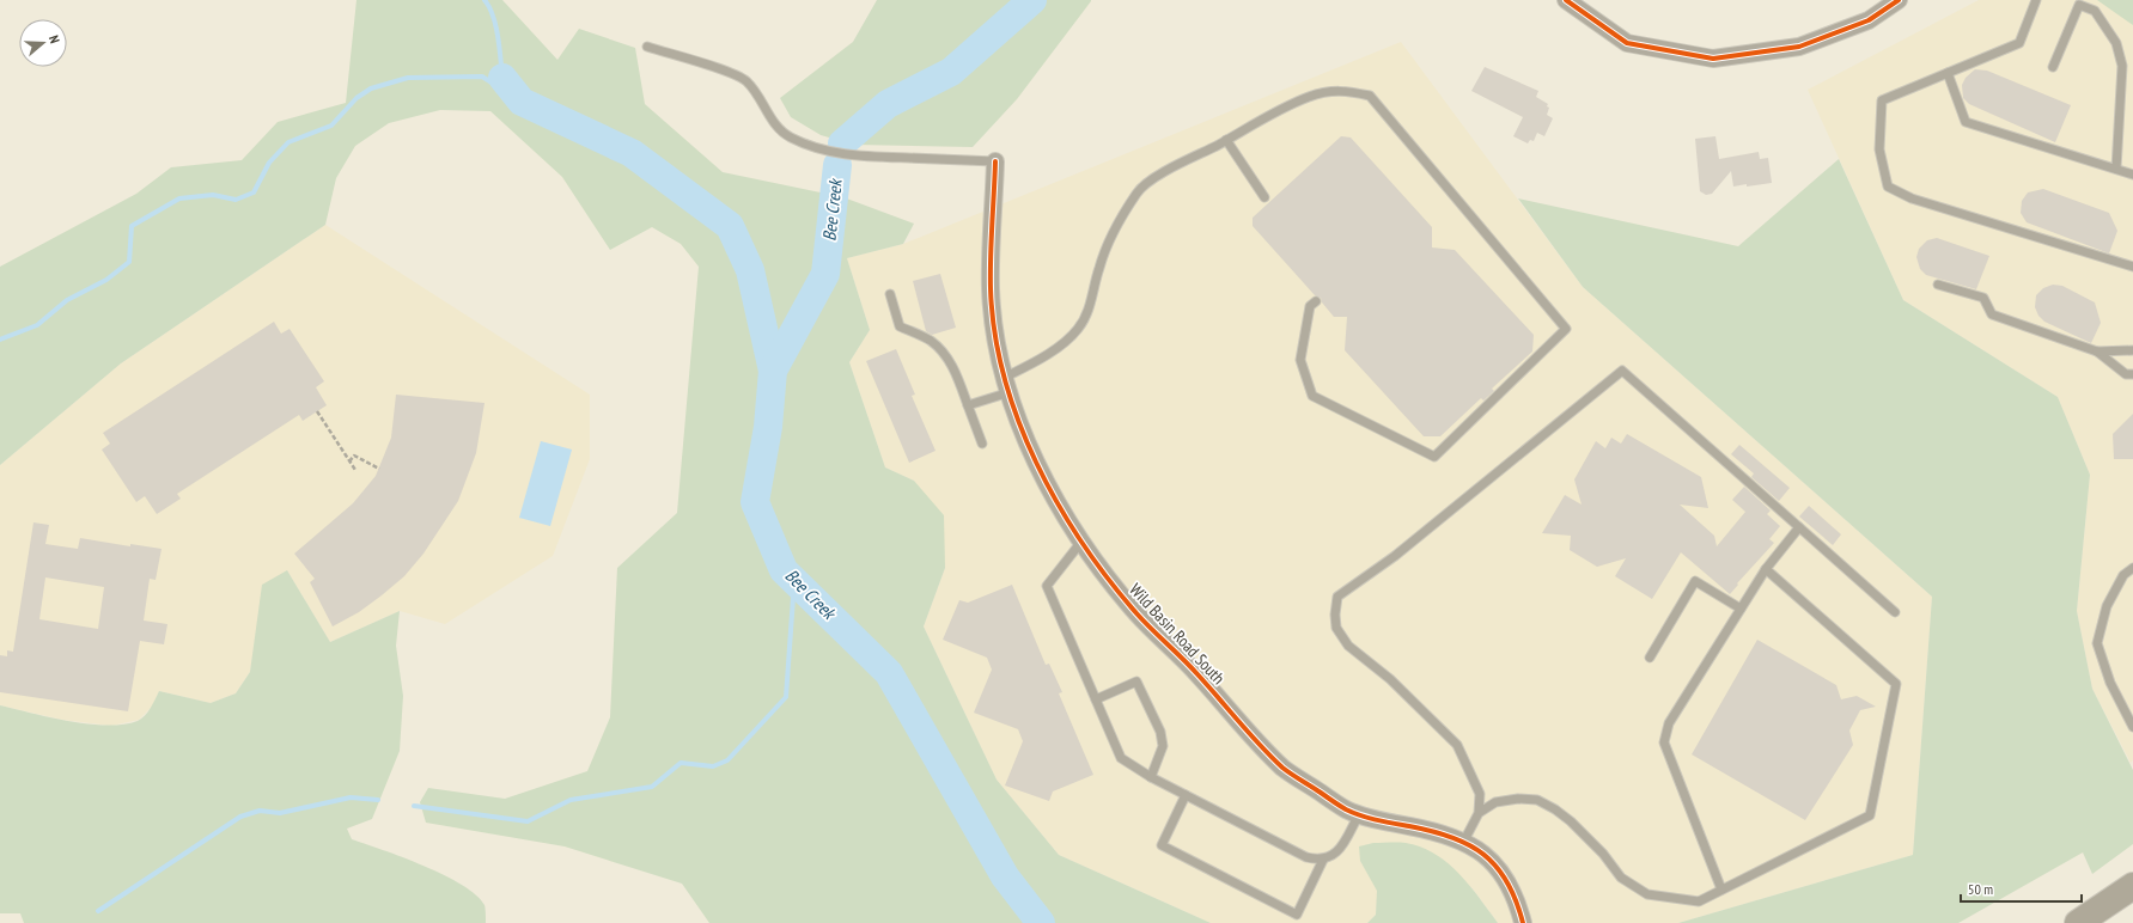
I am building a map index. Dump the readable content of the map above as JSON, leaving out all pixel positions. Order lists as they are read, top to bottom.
{
  "streets": {
    "street": ["Wild Basin Road South"]
  },
  "water": ["Bee Creek"],
  "scale_bar": "50 m",
  "north": "right"
}
